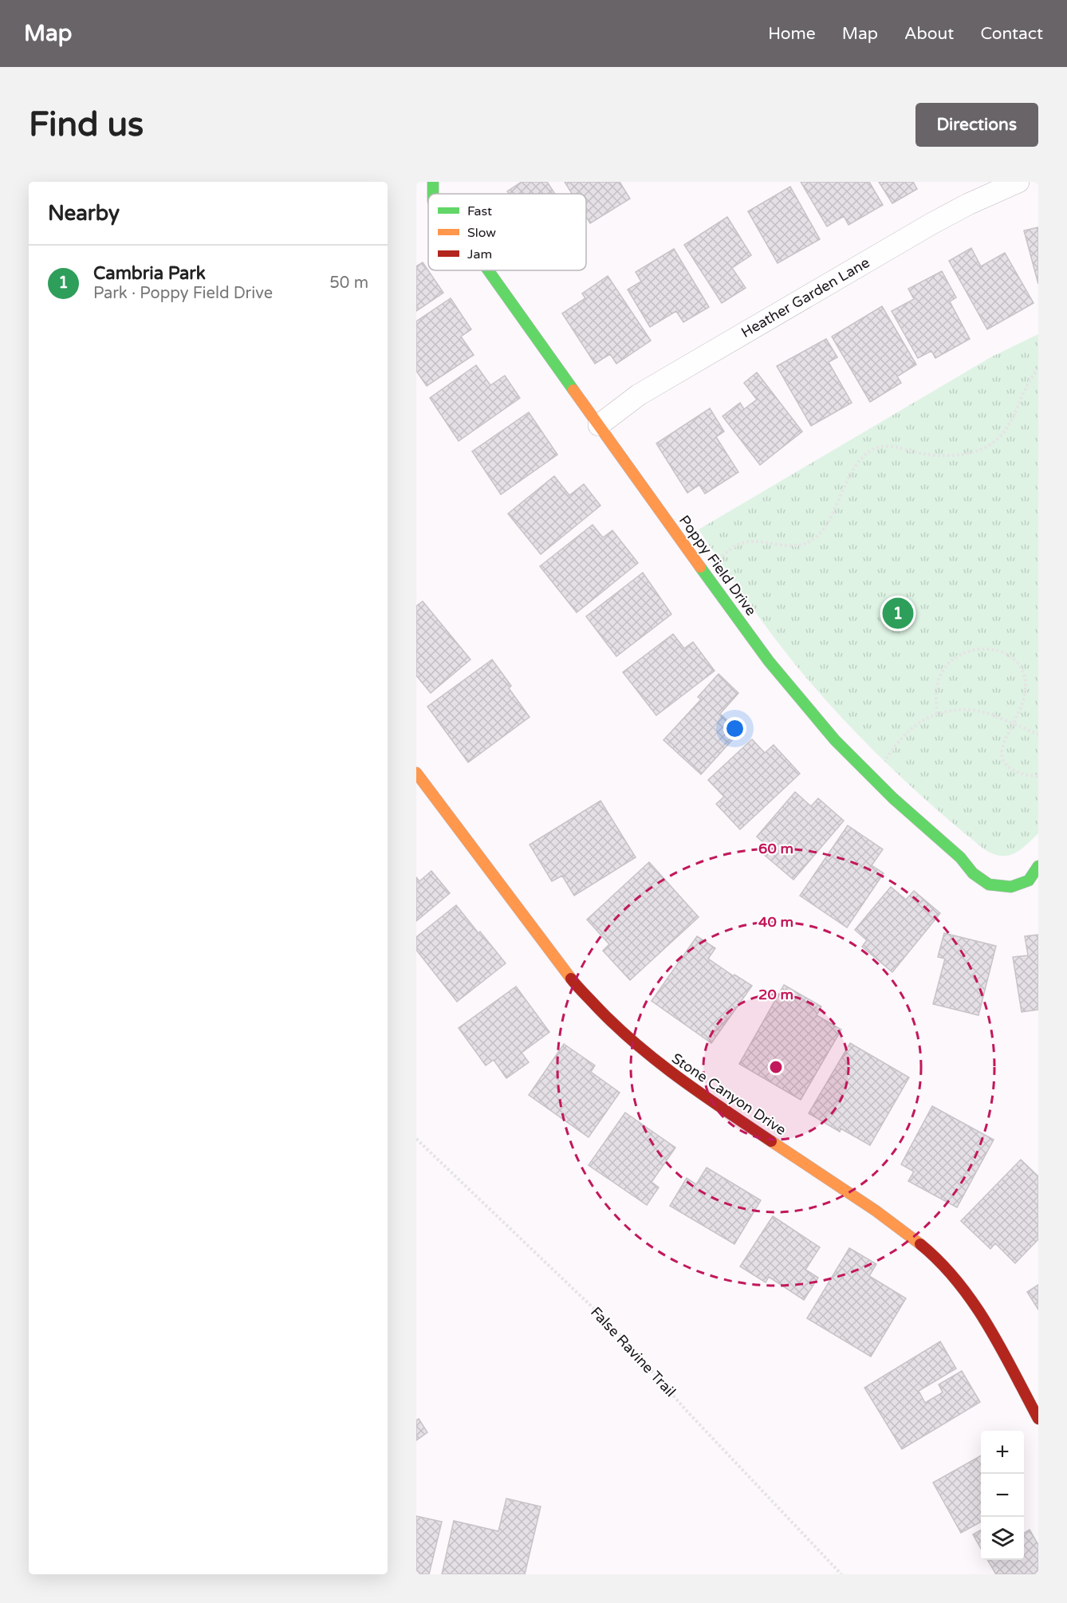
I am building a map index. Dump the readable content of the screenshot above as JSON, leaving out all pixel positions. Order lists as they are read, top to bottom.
{
  "streets": {
    "street": ["Heather Garden Lane", "Poppy Field Drive", "Stone Canyon Drive"],
    "path": ["False Ravine Trail"]
  },
  "crossings": [
    ["Heather Garden Lane", "Poppy Field Drive"]
  ],
  "legend": ["Fast", "Slow", "Jam"],
  "page": {
    "header": "Map",
    "nav": [
      "Home",
      "Map",
      "About",
      "Contact"
    ],
    "buttons": "Directions",
    "title": "Find us",
    "heading": "Nearby",
    "list": [
      {
        "mark": "1",
        "name": "Cambria Park",
        "note": "Park · Poppy Field Drive",
        "value": "50 m"
      }
    ],
    "pins": "1",
    "map_buttons": ["+", "−"]
  },
  "rings": ["60 m", "40 m", "20 m"]
}
